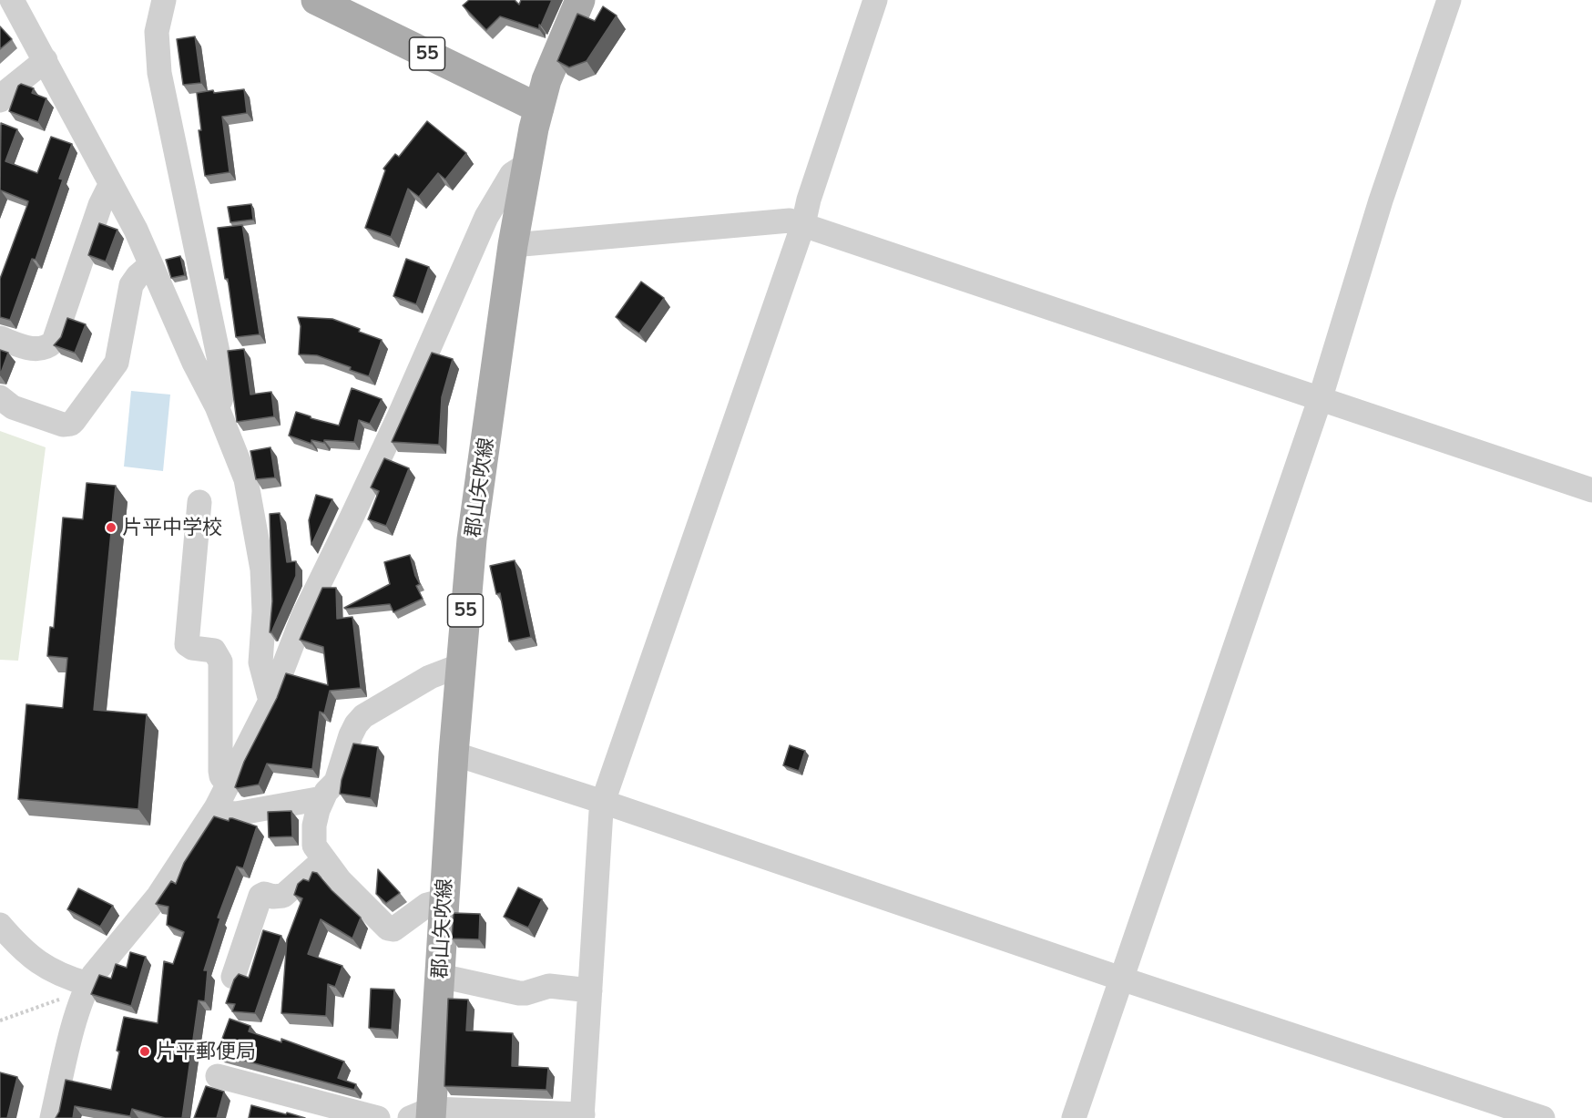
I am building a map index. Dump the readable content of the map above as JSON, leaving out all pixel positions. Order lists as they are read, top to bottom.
{
  "streets": {
    "main road": ["55", "郡山矢吹線"]
  },
  "crossings": [
    ["55", "郡山矢吹線"]
  ],
  "places": ["片平中学校", "片平郵便局"]
}
